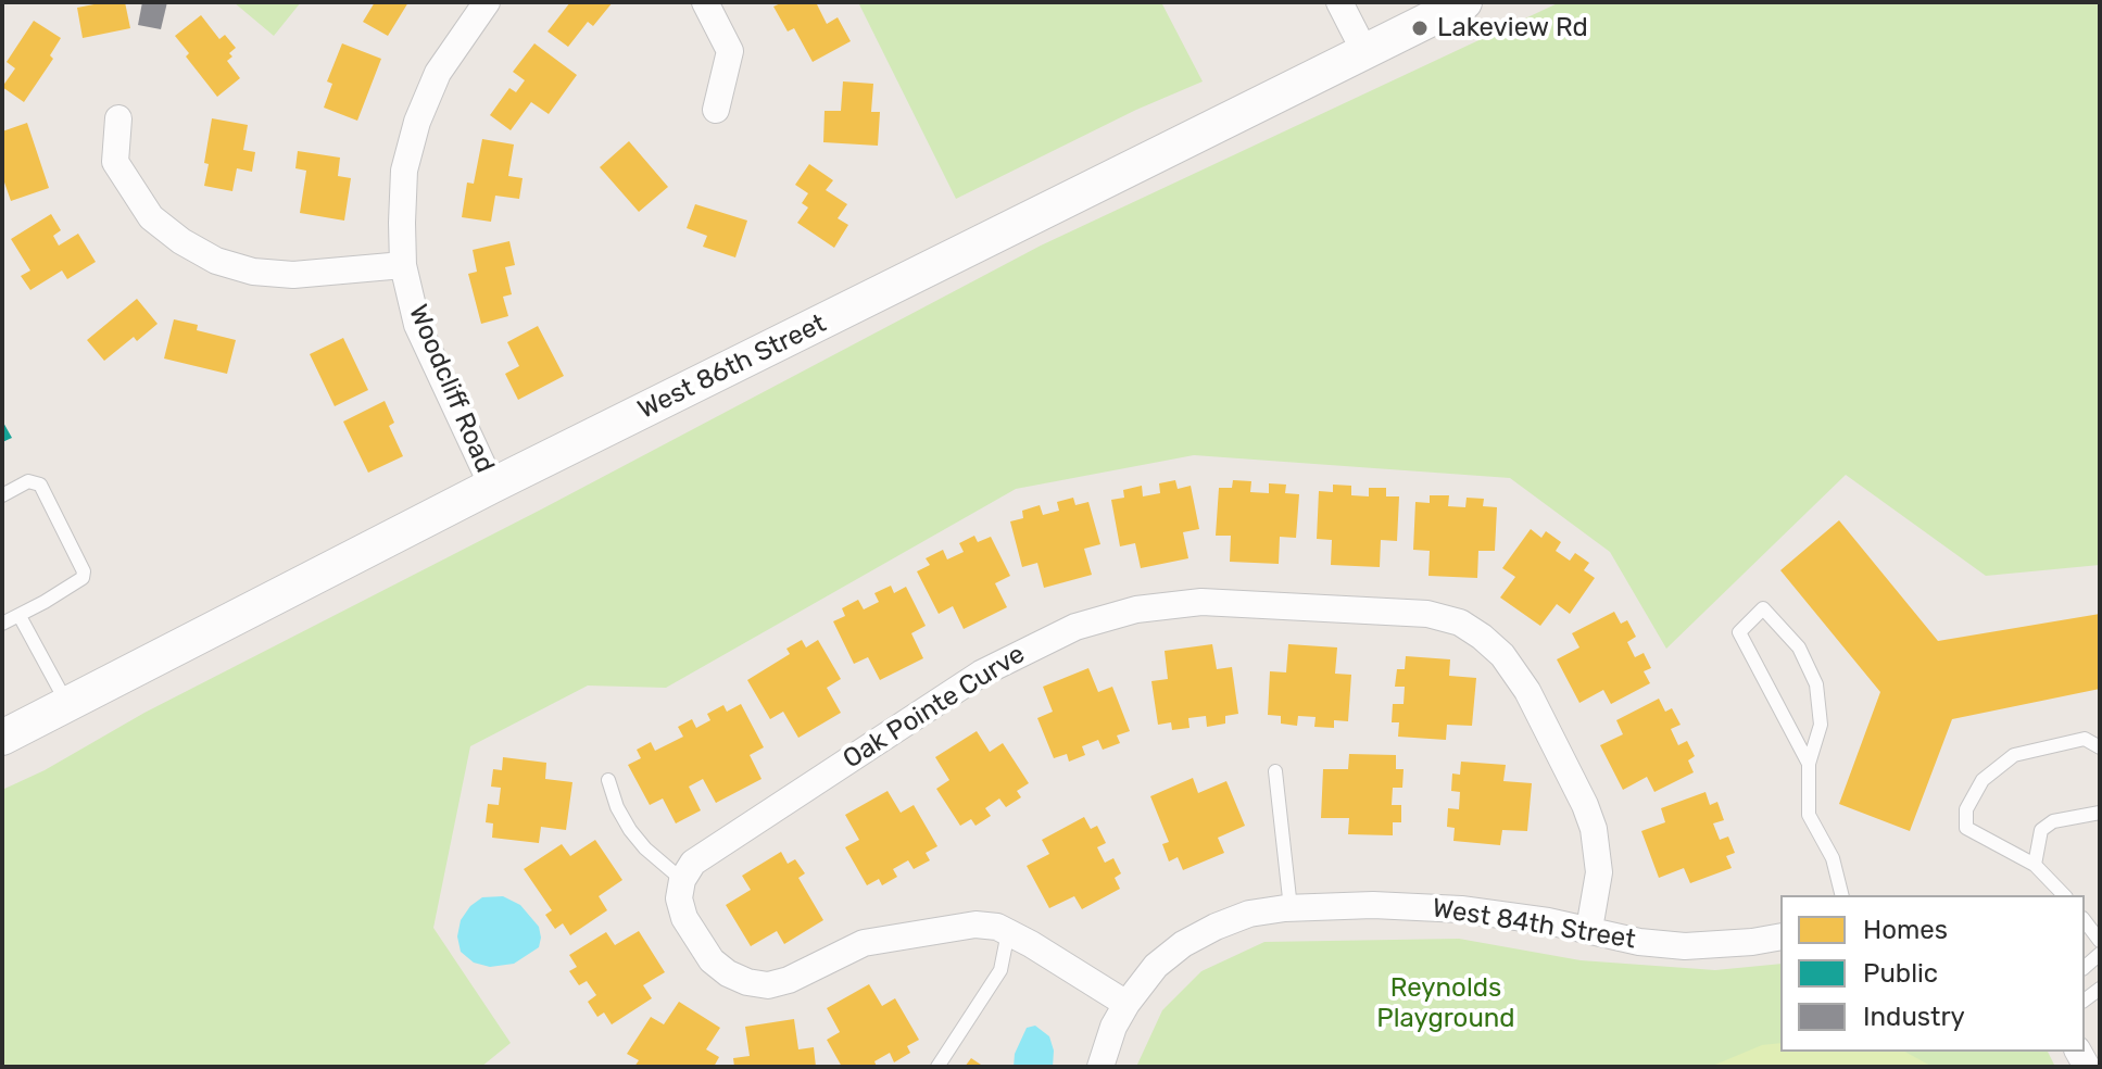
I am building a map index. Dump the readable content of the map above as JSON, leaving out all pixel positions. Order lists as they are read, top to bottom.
{
  "streets": {
    "street": [
      "West 86th Street",
      "Woodcliff Road",
      "Oak Pointe Curve",
      "West 84th Street"
    ]
  },
  "crossings": [
    ["West 86th Street", "Woodcliff Road"],
    ["Oak Pointe Curve", "West 84th Street"]
  ],
  "parks": ["Reynolds Playground"],
  "places": ["Lakeview Rd"],
  "legend": ["Homes", "Public", "Industry"]
}
